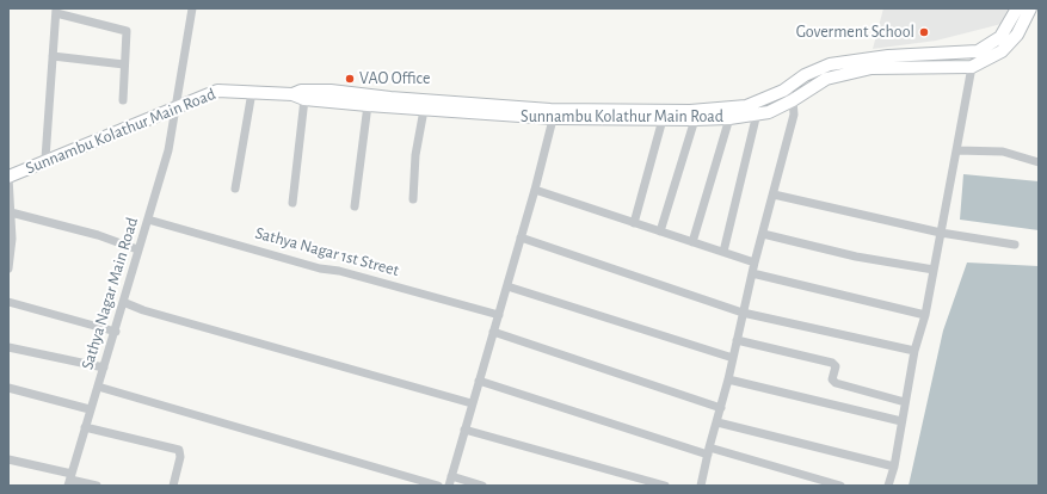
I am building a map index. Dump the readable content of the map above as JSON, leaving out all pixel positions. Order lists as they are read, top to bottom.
{
  "streets": {
    "street": ["Sunnambu Kolathur Main Road", "Sathya Nagar 1st Street", "Sathya Nagar Main Road"]
  },
  "crossings": [
    ["Sunnambu Kolathur Main Road", "Sathya Nagar Main Road"],
    ["Sathya Nagar 1st Street", "Sathya Nagar Main Road"]
  ],
  "places": ["Goverment School", "VAO Office"]
}
